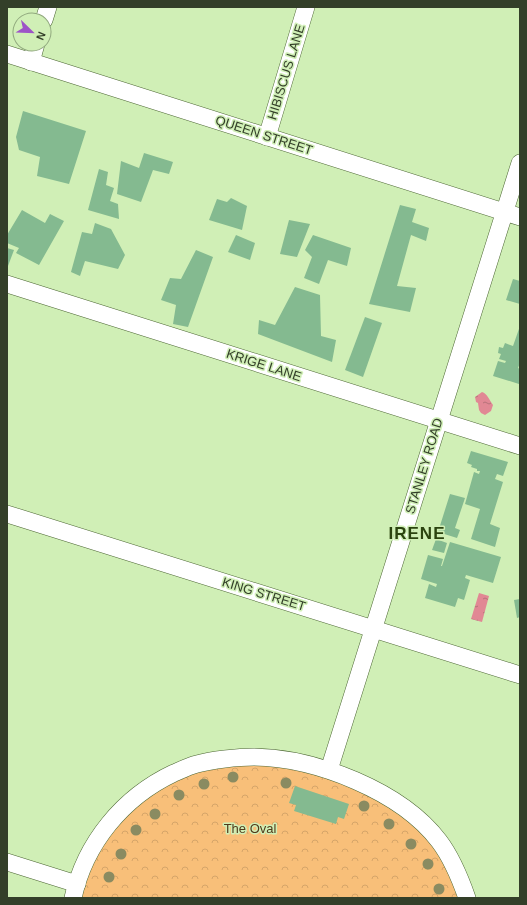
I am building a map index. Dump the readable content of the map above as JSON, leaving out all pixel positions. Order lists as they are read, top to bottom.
{
  "streets": {
    "street": [
      "HIBISCUS LANE",
      "QUEEN STREET",
      "KRIGE LANE",
      "STANLEY ROAD",
      "KING STREET"
    ]
  },
  "crossings": [
    ["HIBISCUS LANE", "QUEEN STREET"],
    ["QUEEN STREET", "STANLEY ROAD"],
    ["KRIGE LANE", "STANLEY ROAD"],
    ["STANLEY ROAD", "KING STREET"]
  ],
  "districts": ["IRENE"],
  "parks": ["The Oval"],
  "north": "bottom right"
}
